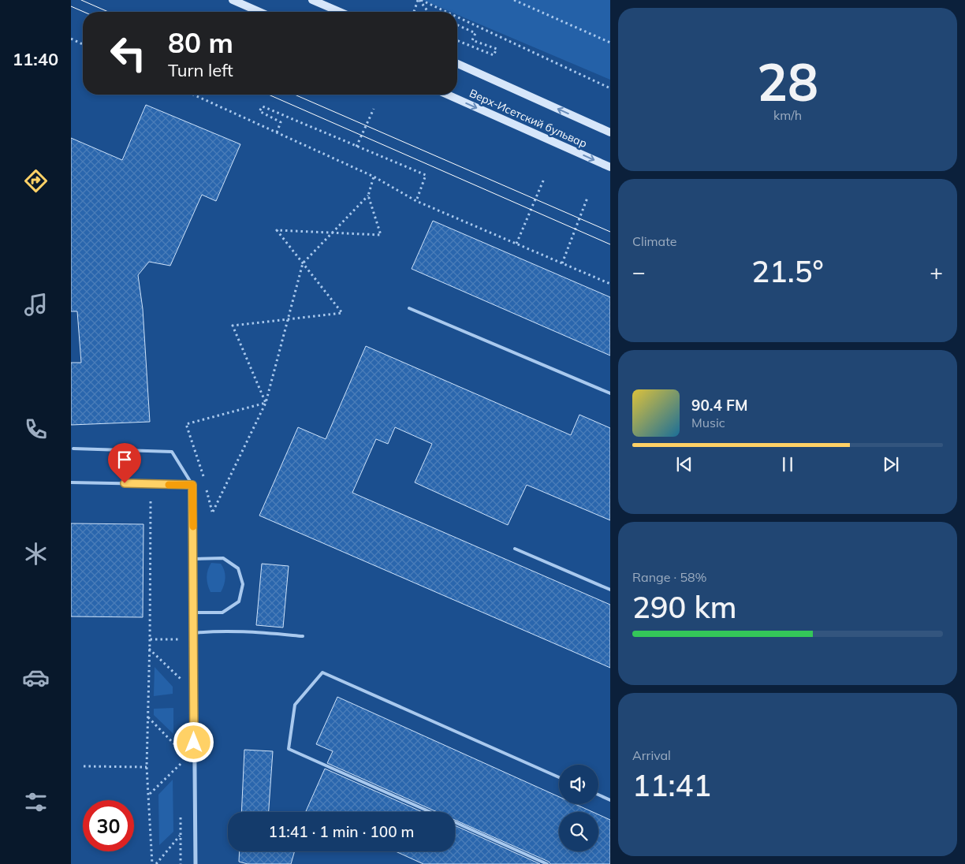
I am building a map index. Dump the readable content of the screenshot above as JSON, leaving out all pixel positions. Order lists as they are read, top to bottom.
{
  "streets": {
    "main road": ["Верх-Исетский бульвар"]
  },
  "page": {
    "tabs": "11:40",
    "tile": [
      ["28", "km/h"],
      "Climate",
      ["Range · 58%", "290 km"],
      ["Arrival", "11:41"]
    ],
    "turn": ["80 m", "Turn left"],
    "heat": ["−", "21.5°", "+"],
    "song": ["90.4 FM", "Music"],
    "limit": "30",
    "trip": "11:41 · 1 min · 100 m"
  }
}
